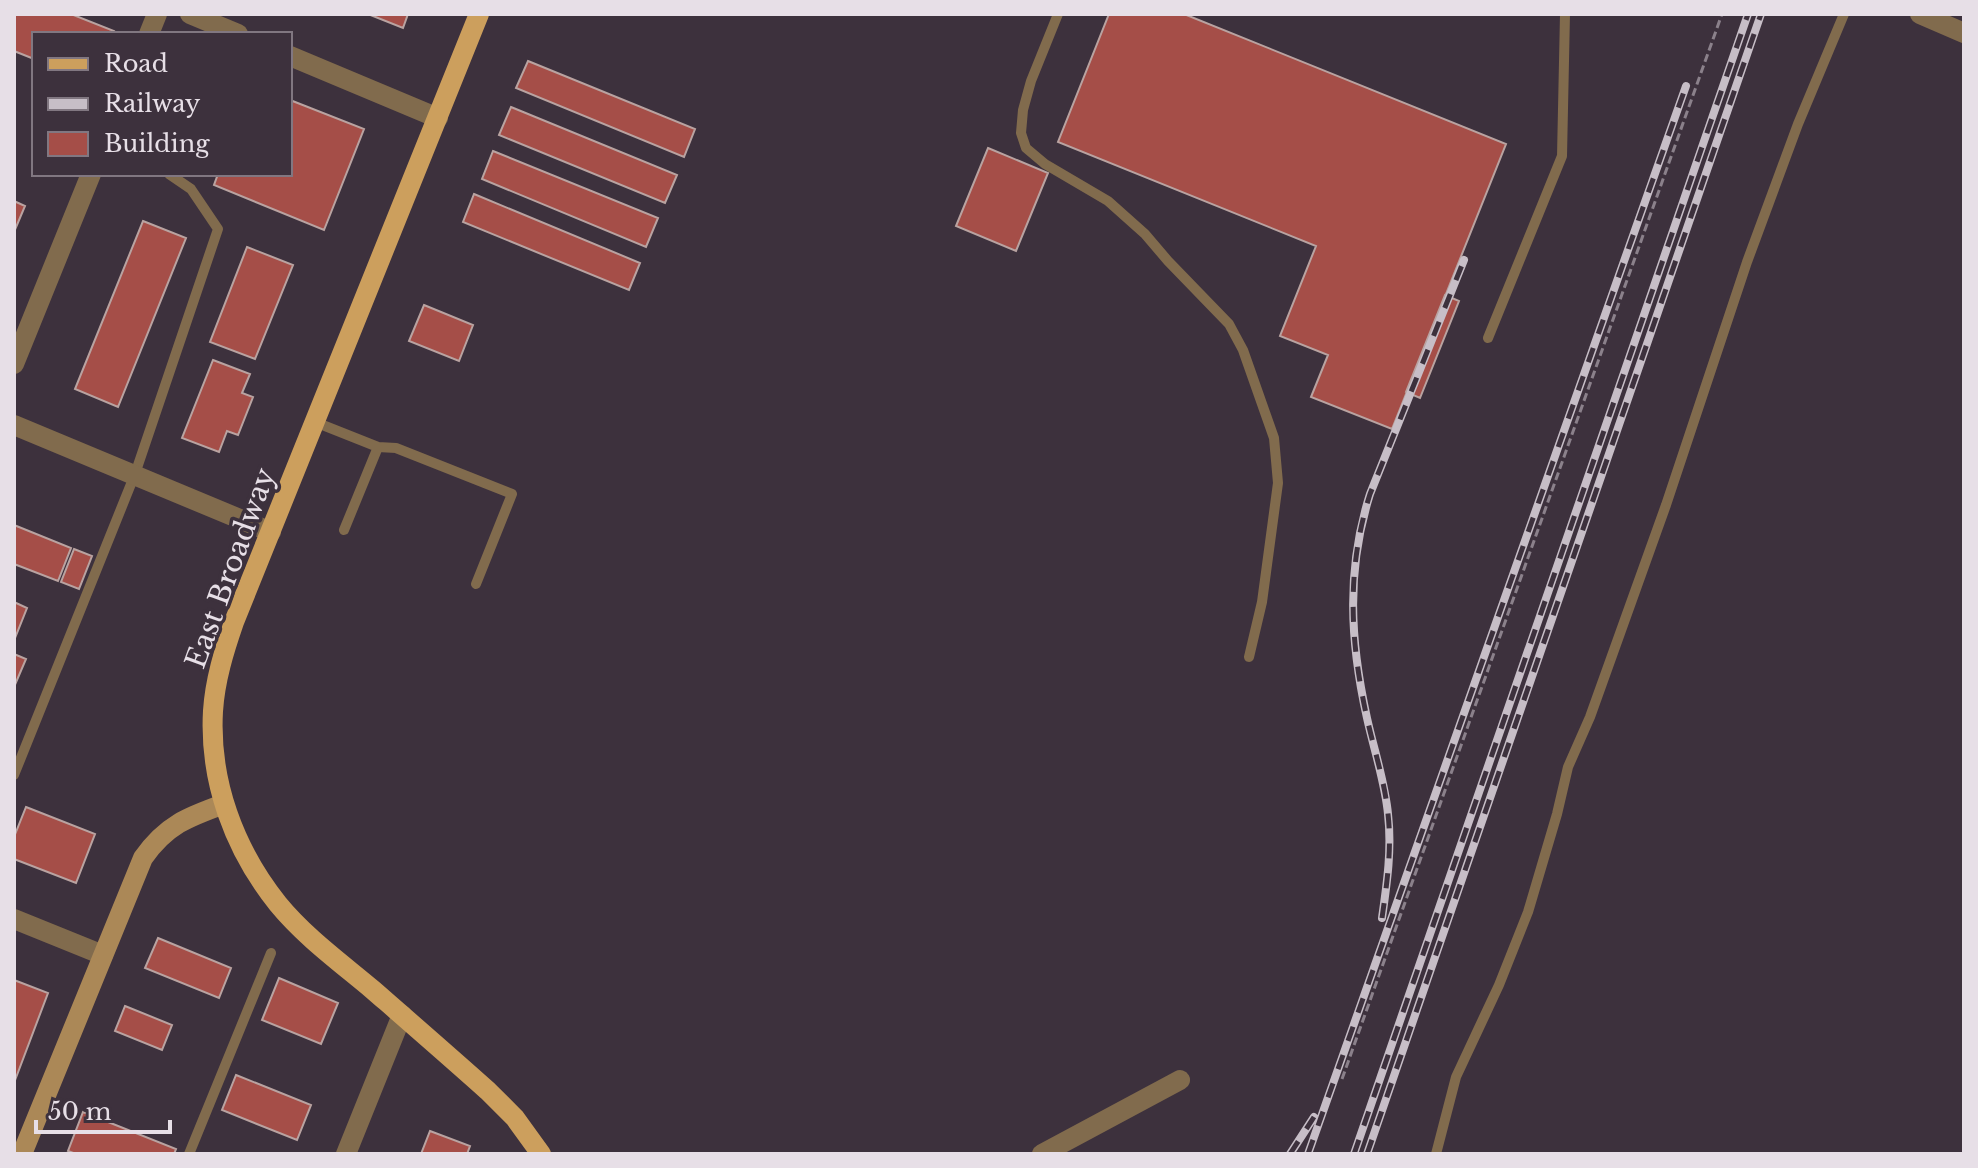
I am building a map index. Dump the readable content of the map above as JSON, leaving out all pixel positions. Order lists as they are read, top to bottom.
{
  "streets": {
    "main road": ["East Broadway"]
  },
  "legend": ["Road", "Railway", "Building"],
  "scale_bar": "50 m"
}
